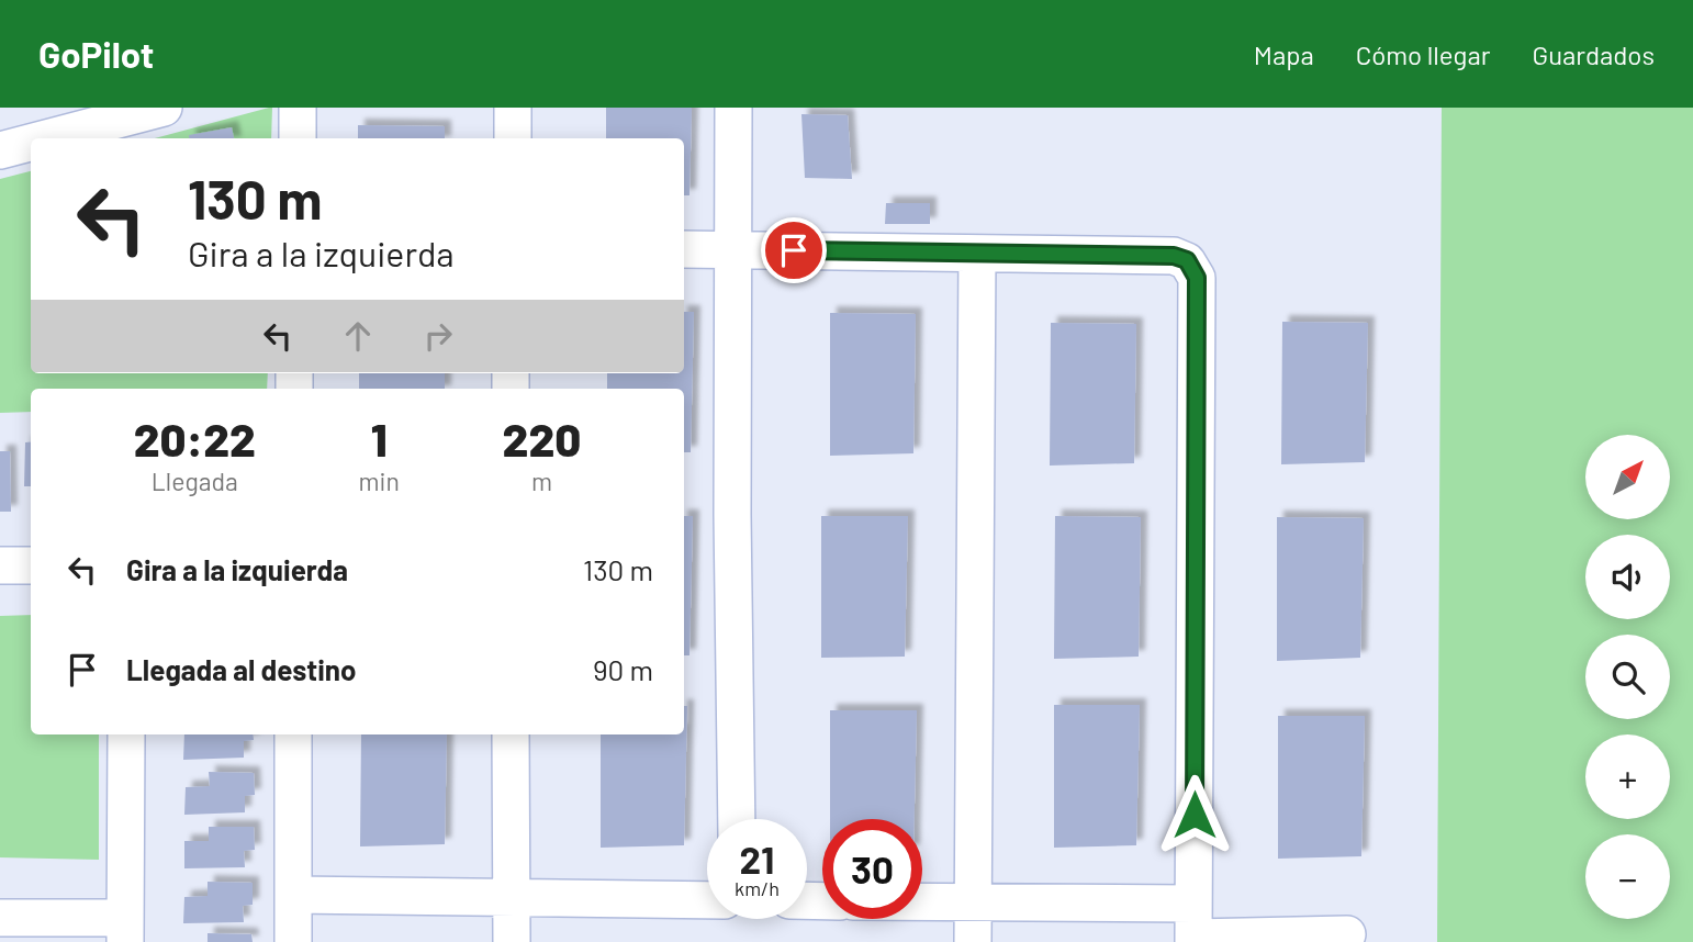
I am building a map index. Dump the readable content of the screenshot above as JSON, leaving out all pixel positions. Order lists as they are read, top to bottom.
{
  "north": "top right",
  "page": {
    "header": "GoPilot",
    "nav": ["Mapa", "Cómo llegar", "Guardados"],
    "turn": ["130 m", "Gira a la izquierda"],
    "eta": [
      "20:22",
      "Llegada",
      "1",
      "min",
      "220",
      "m"
    ],
    "map_buttons": ["+", "−"],
    "list": [
      {
        "name": "Gira a la izquierda",
        "value": "130 m"
      },
      {
        "name": "Llegada al destino",
        "value": "90 m"
      }
    ],
    "speed": "21 km/h",
    "limit": "30"
  }
}
